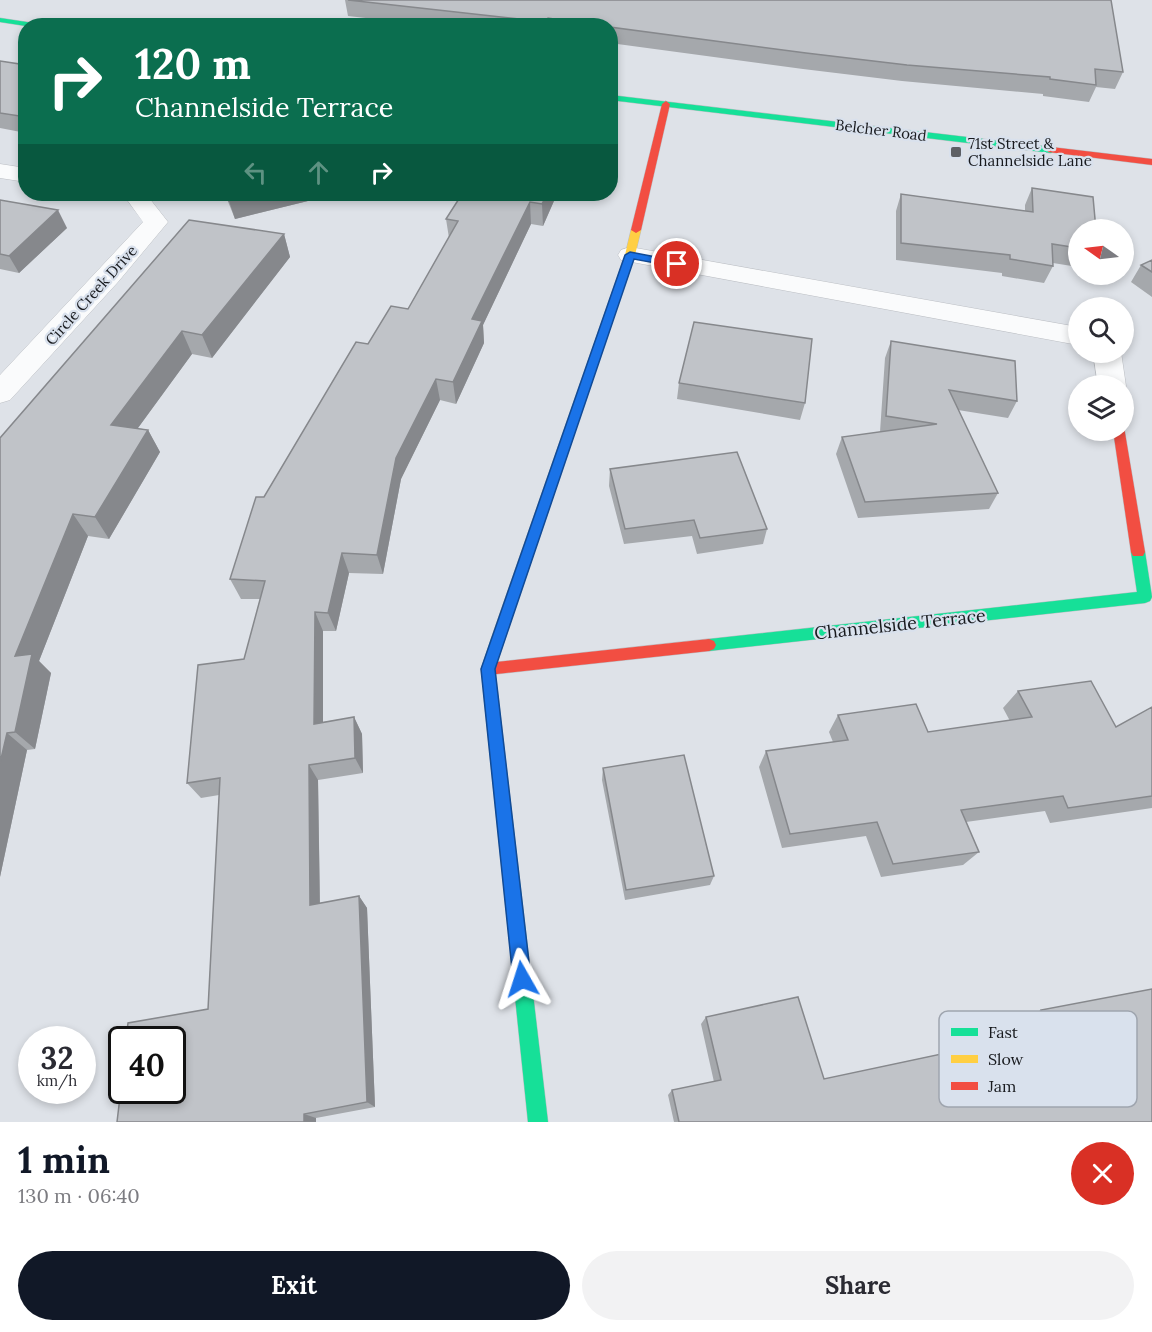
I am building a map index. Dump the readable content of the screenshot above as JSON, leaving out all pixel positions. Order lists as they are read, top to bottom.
{
  "streets": {
    "street": ["Belcher Road", "Circle Creek Drive", "Channelside Terrace"]
  },
  "places": {
    "transit": ["71st Street & Channelside Lane"]
  },
  "legend": ["Fast", "Slow", "Jam"],
  "north": "left",
  "page": {
    "turn": ["120 m", "Channelside Terrace"],
    "speed": "32 km/h",
    "limit": "40",
    "heading": ["1 min", "130 m · 06:40"],
    "buttons": ["Exit", "Share"]
  }
}
